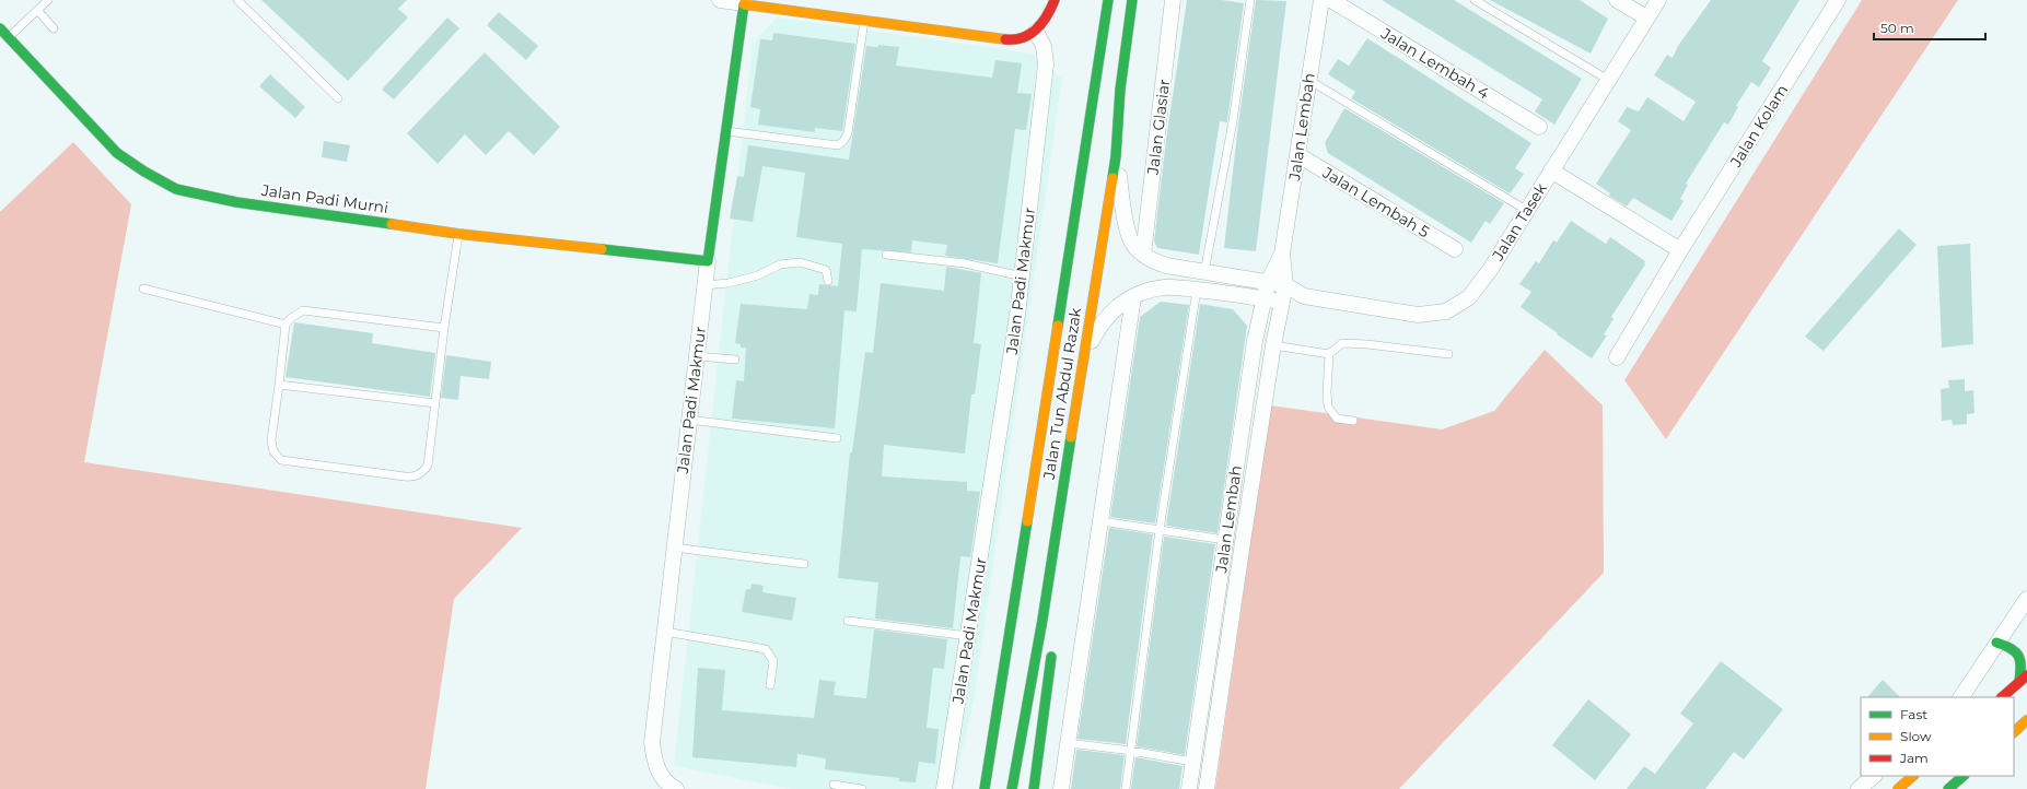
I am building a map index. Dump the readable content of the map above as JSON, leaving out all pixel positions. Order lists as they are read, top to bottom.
{
  "streets": {
    "main road": ["Jalan Padi Murni", "Jalan Padi Makmur", "Jalan Tun Abdul Razak"],
    "street": [
      "Jalan Lembah 4",
      "Jalan Kolam",
      "Jalan Glasiar",
      "Jalan Lembah",
      "Jalan Lembah 5",
      "Jalan Tasek"
    ]
  },
  "crossings": [
    ["Jalan Glasiar", "Jalan Tasek"],
    ["Jalan Lembah", "Jalan Lembah 5"],
    ["Jalan Lembah", "Jalan Tasek"],
    ["Jalan Padi Murni", "Jalan Padi Makmur"],
    ["Jalan Tasek", "Jalan Tun Abdul Razak"]
  ],
  "legend": ["Fast", "Slow", "Jam"],
  "scale_bar": "50 m"
}
